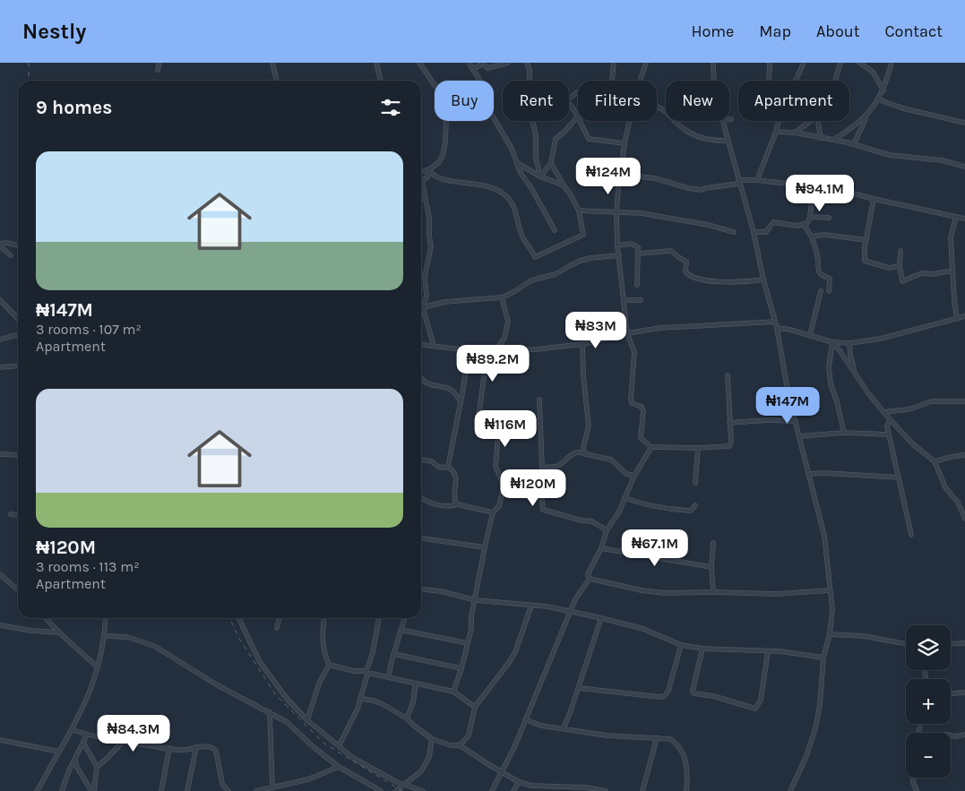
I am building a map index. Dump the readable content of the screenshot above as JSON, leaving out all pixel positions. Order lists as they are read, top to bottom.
{
  "page": {
    "header": "Nestly",
    "nav": [
      "Home",
      "Map",
      "About",
      "Contact"
    ],
    "chip": [
      "Buy",
      "Rent",
      "Filters",
      "New",
      "Apartment"
    ],
    "heading": "9 homes",
    "list": [
      {
        "name": "₦147M",
        "note": "3 rooms · 107 m² · Apartment"
      },
      {
        "name": "₦120M",
        "note": "3 rooms · 113 m² · Apartment"
      }
    ],
    "price": [
      "₦124M",
      "₦94.1M",
      "₦83M",
      "₦89.2M",
      "₦147M",
      "₦116M",
      "₦120M",
      "₦67.1M",
      "₦84.3M"
    ],
    "map_buttons": ["+", "−"]
  }
}
